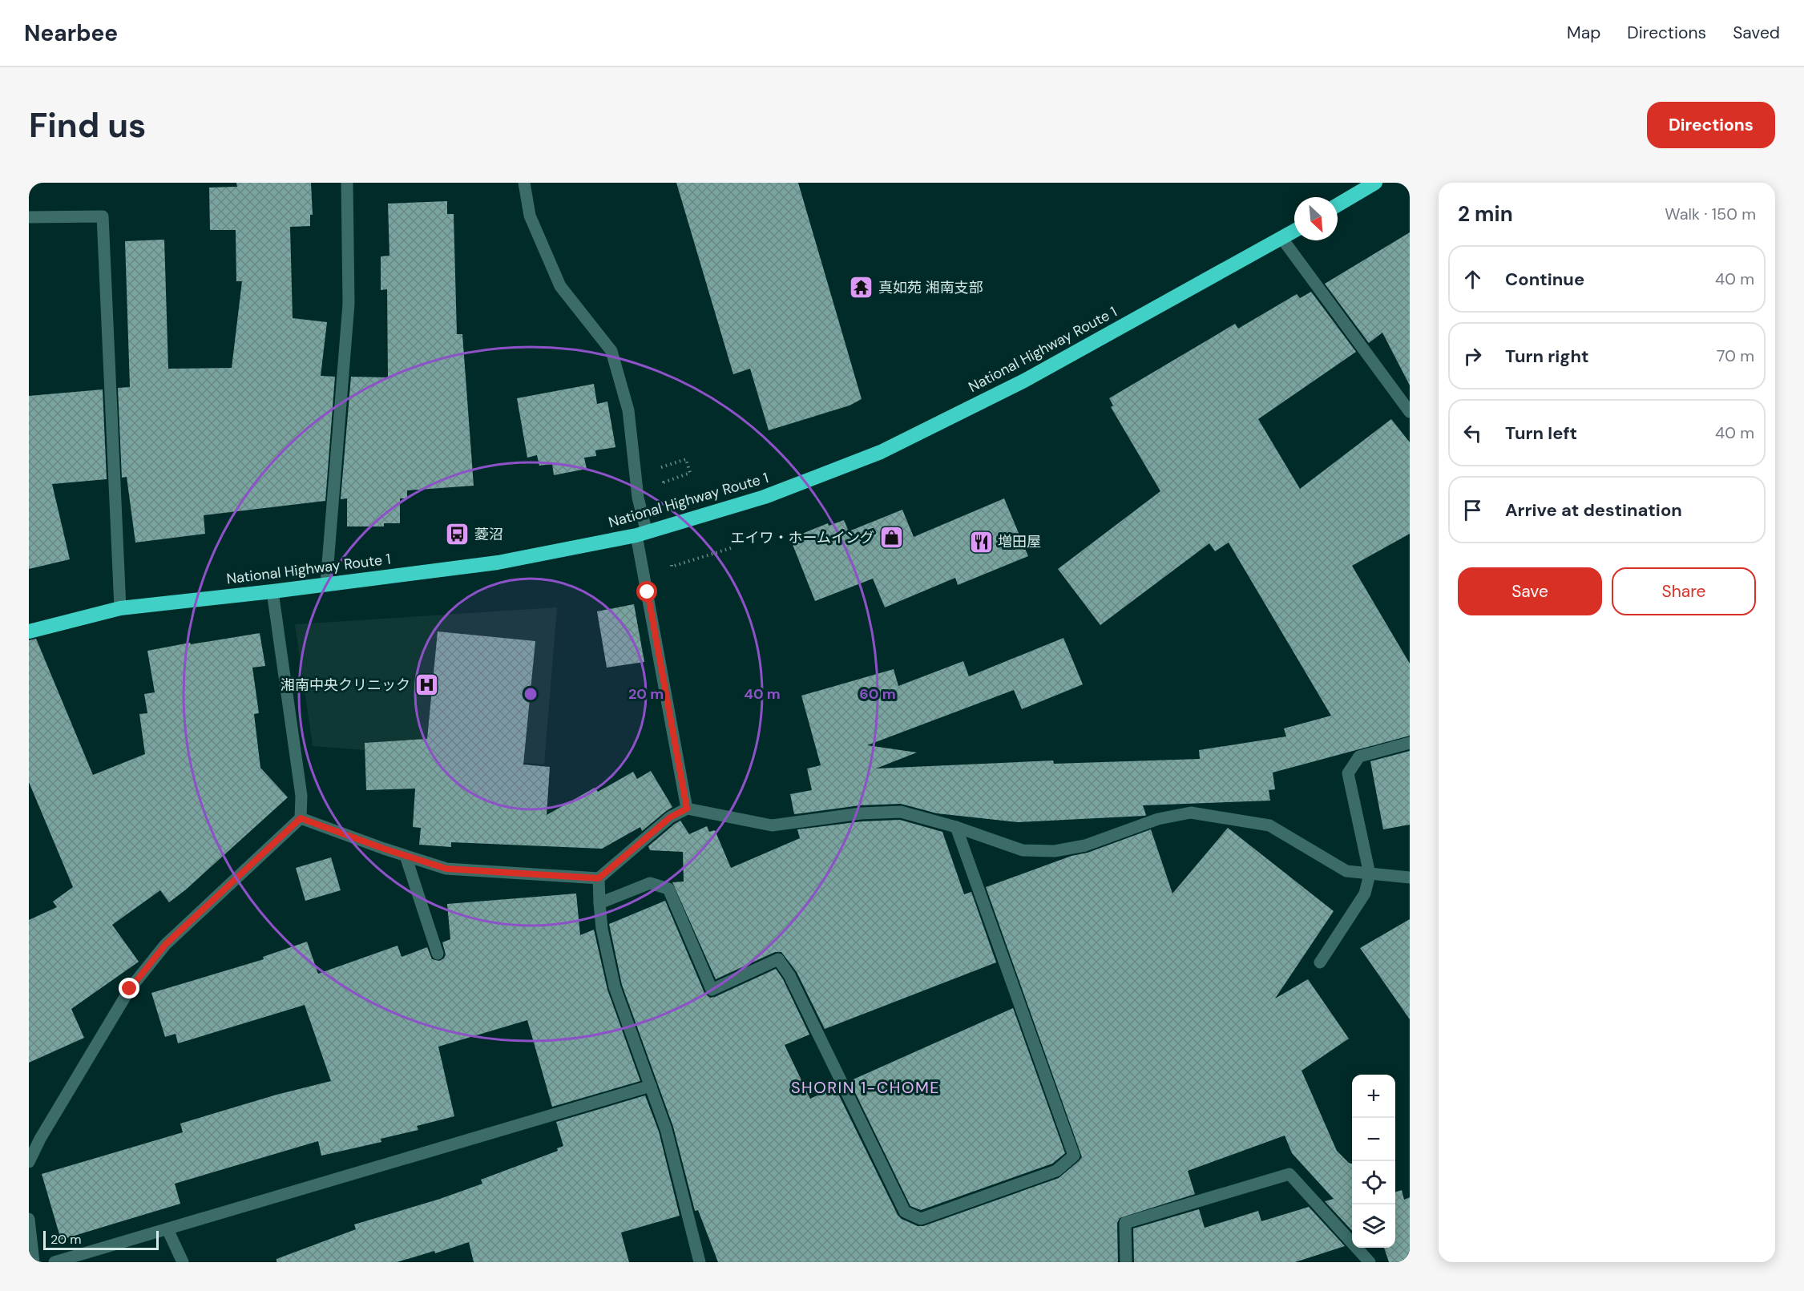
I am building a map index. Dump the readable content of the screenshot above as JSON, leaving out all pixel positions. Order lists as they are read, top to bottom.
{
  "streets": {
    "highway": ["National Highway Route 1"]
  },
  "districts": ["SHORIN 1-CHOME"],
  "places": {
    "temple": ["真如苑 湘南支部"],
    "bus stop": ["菱沼"],
    "shop": ["エイワ・ホームイング"],
    "restaurant": ["増田屋"],
    "hospital": ["湘南中央クリニック"]
  },
  "scale_bar": "20 m",
  "north": "bottom right",
  "page": {
    "header": "Nearbee",
    "nav": ["Map", "Directions", "Saved"],
    "buttons": [
      "Directions",
      ["Save", "Share"]
    ],
    "title": "Find us",
    "heading": ["2 min", "Walk · 150 m"],
    "list": [
      ["Continue", "40 m"],
      ["Turn right", "70 m"],
      ["Turn left", "40 m"],
      "Arrive at destination"
    ],
    "map_buttons": ["+", "−"],
    "scale": "20 m"
  },
  "rings": ["20 m", "40 m", "60 m"]
}
